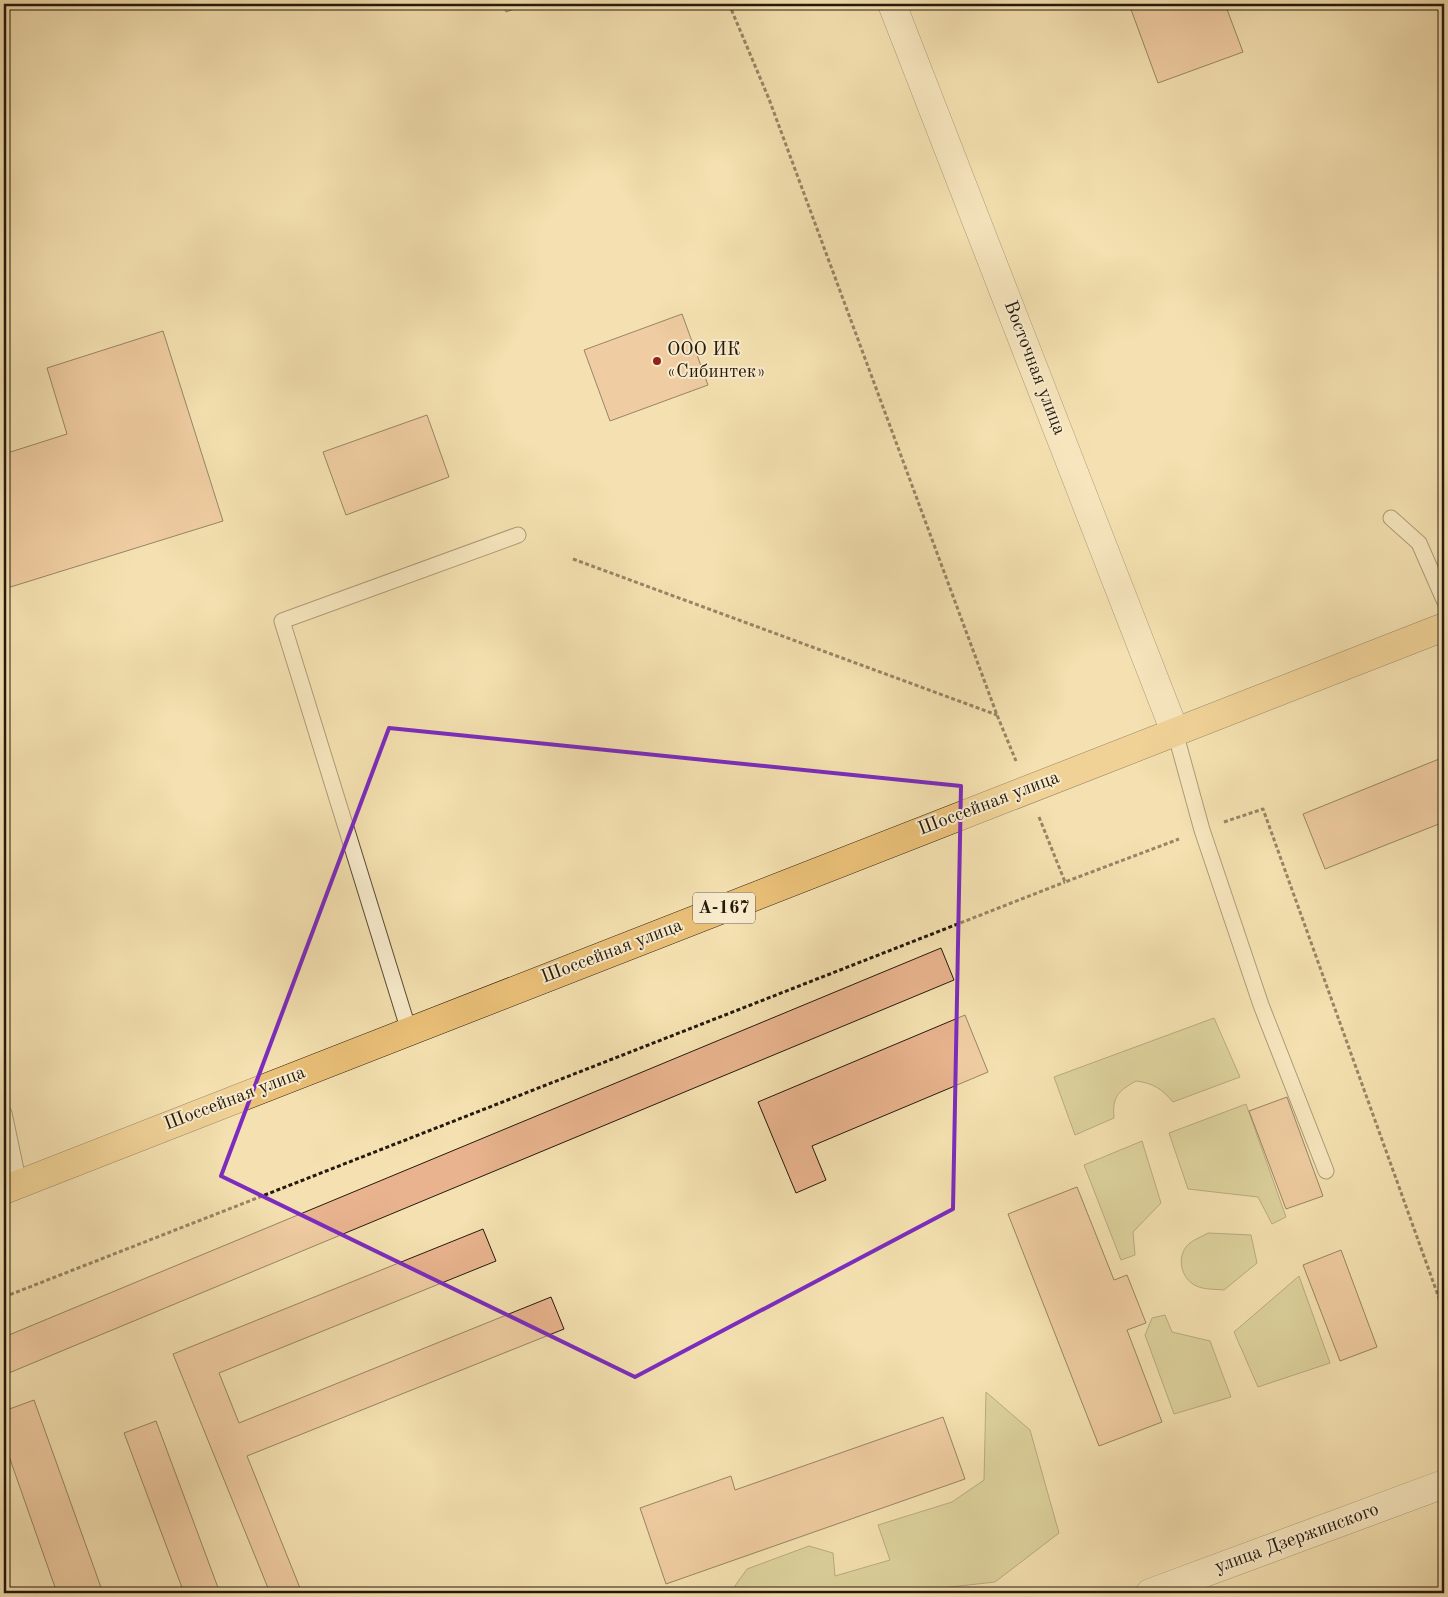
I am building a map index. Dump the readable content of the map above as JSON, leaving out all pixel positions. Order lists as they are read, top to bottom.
{
  "streets": {
    "highway": ["Шоссейная улица", "А-167"],
    "street": ["Восточная улица", "улица Дзержинского"]
  },
  "crossings": [
    ["Восточная улица", "Шоссейная улица"]
  ],
  "places": ["ООО ИК «Сибинтек»"]
}
